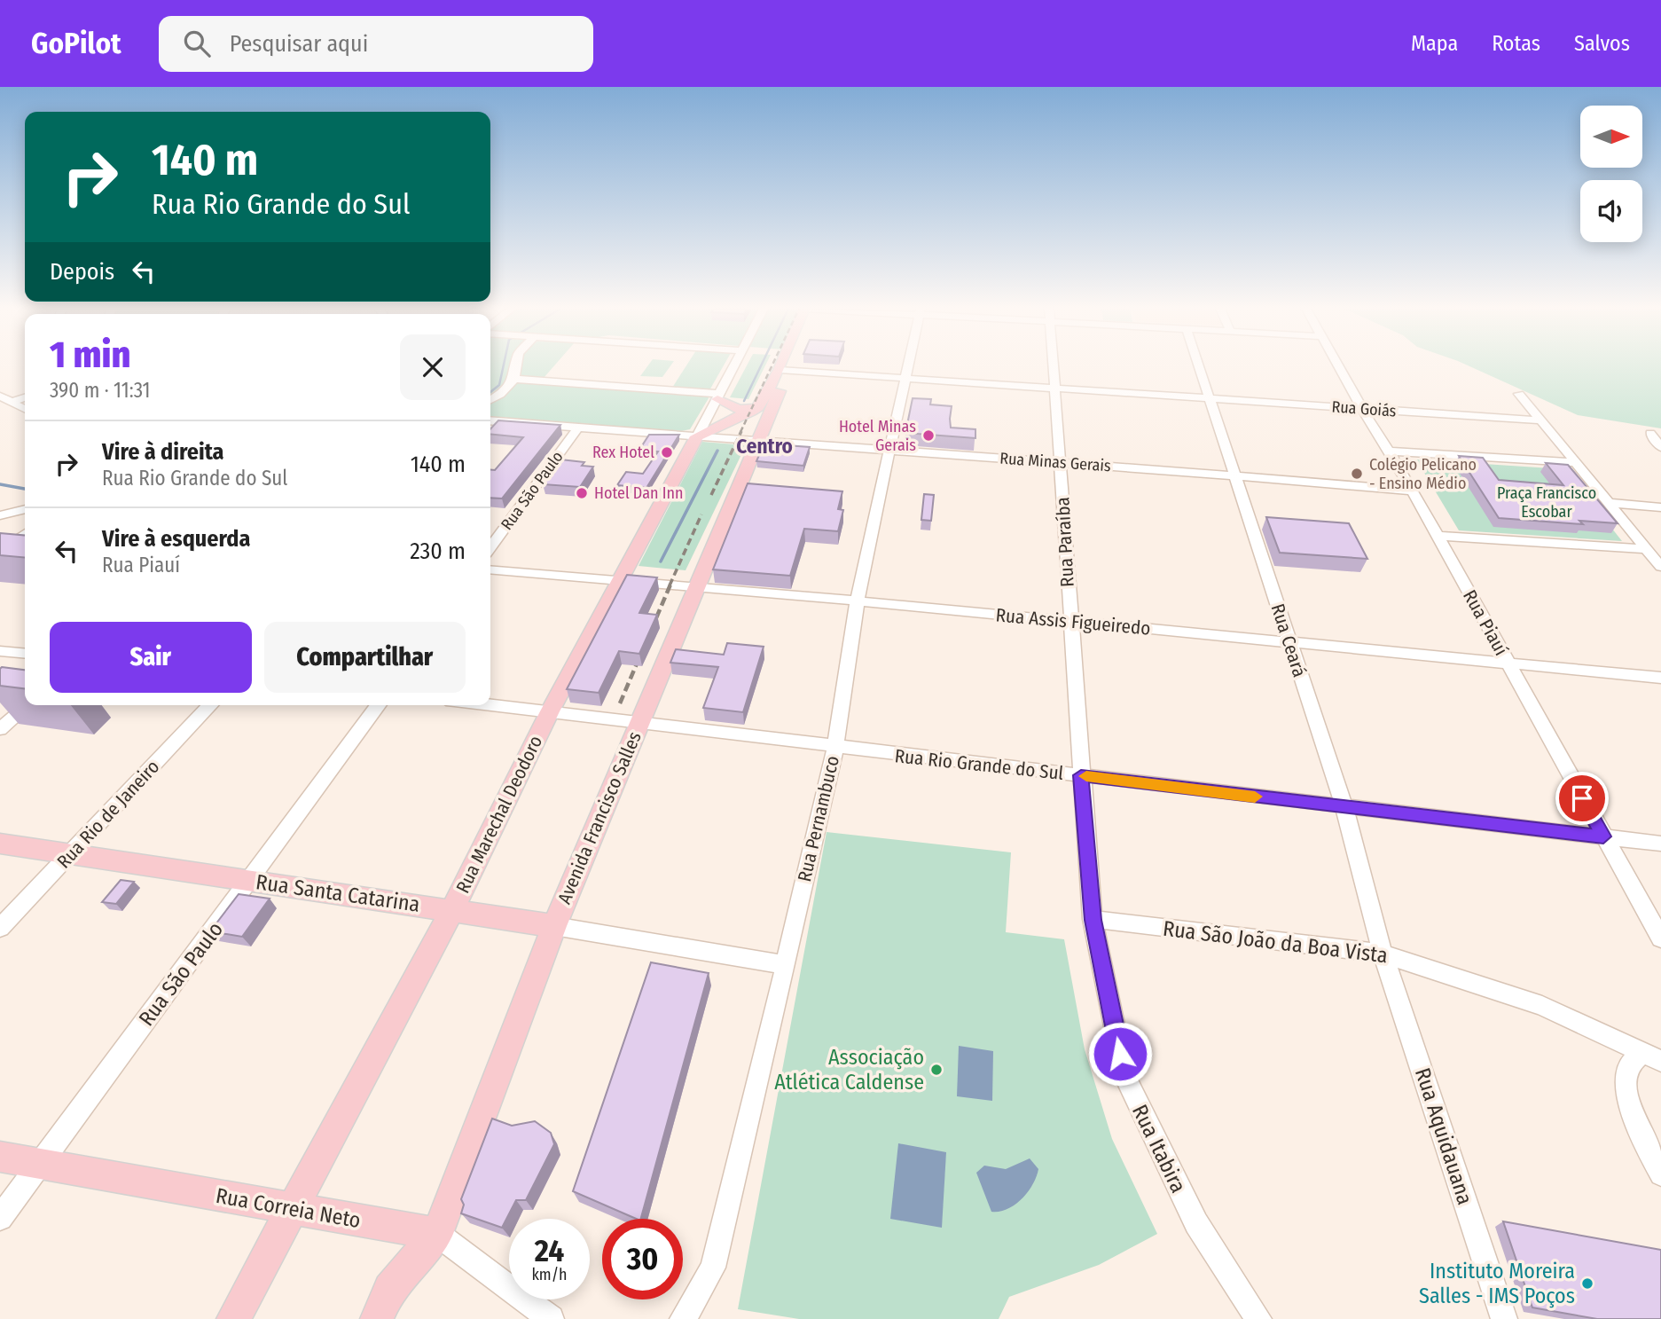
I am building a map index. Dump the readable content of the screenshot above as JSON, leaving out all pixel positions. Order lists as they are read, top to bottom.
{
  "streets": {
    "main road": [
      "Rua Marechal Deodoro",
      "Avenida Francisco Salles",
      "Rua Santa Catarina",
      "Rua Correia Neto"
    ],
    "street": [
      "Rua Goiás",
      "Rua Minas Gerais",
      "Rua São Paulo",
      "Rua Paraíba",
      "Rua Assis Figueiredo",
      "Rua Piauí",
      "Rua Ceará",
      "Rua Rio Grande do Sul",
      "Rua Rio de Janeiro",
      "Rua Pernambuco",
      "Rua São João da Boa Vista",
      "Rua Aquidauana",
      "Rua Itabira"
    ]
  },
  "crossings": [
    ["Rua Goiás", "Rua Paraíba"],
    ["Rua Goiás", "Rua Piauí"],
    ["Rua Goiás", "Rua Ceará"],
    ["Rua Goiás", "Avenida Francisco Salles"],
    ["Rua Goiás", "Rua Pernambuco"],
    ["Rua Minas Gerais", "Rua São Paulo"],
    ["Rua Minas Gerais", "Rua Paraíba"],
    ["Rua Minas Gerais", "Rua Piauí"],
    ["Rua Minas Gerais", "Rua Ceará"],
    ["Rua Minas Gerais", "Rua Marechal Deodoro"],
    ["Rua Minas Gerais", "Avenida Francisco Salles"],
    ["Rua Minas Gerais", "Rua Pernambuco"],
    ["Rua São Paulo", "Rua Santa Catarina"],
    ["Rua São Paulo", "Rua Correia Neto"],
    ["Rua Paraíba", "Rua Assis Figueiredo"],
    ["Rua Paraíba", "Rua Rio Grande do Sul"],
    ["Rua Paraíba", "Rua Itabira"],
    ["Rua Assis Figueiredo", "Rua Piauí"],
    ["Rua Assis Figueiredo", "Rua Ceará"],
    ["Rua Assis Figueiredo", "Rua Marechal Deodoro"],
    ["Rua Assis Figueiredo", "Avenida Francisco Salles"],
    ["Rua Assis Figueiredo", "Rua Pernambuco"],
    ["Rua Piauí", "Rua Rio Grande do Sul"],
    ["Rua Ceará", "Rua Rio Grande do Sul"],
    ["Rua Ceará", "Rua São João da Boa Vista"],
    ["Rua Ceará", "Rua Aquidauana"],
    ["Rua Rio Grande do Sul", "Rua Marechal Deodoro"],
    ["Rua Rio Grande do Sul", "Avenida Francisco Salles"],
    ["Rua Rio Grande do Sul", "Rua Pernambuco"],
    ["Rua Rio Grande do Sul", "Rua Itabira"],
    ["Rua Rio de Janeiro", "Rua Santa Catarina"],
    ["Rua Marechal Deodoro", "Avenida Francisco Salles"],
    ["Rua Marechal Deodoro", "Rua Santa Catarina"],
    ["Rua Marechal Deodoro", "Rua Correia Neto"],
    ["Avenida Francisco Salles", "Rua Santa Catarina"],
    ["Avenida Francisco Salles", "Rua Correia Neto"],
    ["Rua Pernambuco", "Rua Santa Catarina"],
    ["Rua São João da Boa Vista", "Rua Aquidauana"],
    ["Rua São João da Boa Vista", "Rua Itabira"]
  ],
  "districts": ["Centro"],
  "parks": ["Praça Francisco Escobar"],
  "places": [
    "Hotel Minas Gerais",
    "Rex Hotel",
    "Colégio Pelicano - Ensino Médio",
    "Hotel Dan Inn",
    "Associação Atlética Caldense",
    "Instituto Moreira Salles - IMS Poços"
  ],
  "north": "right",
  "page": {
    "header": "GoPilot",
    "search": "Pesquisar aqui",
    "nav": ["Mapa", "Rotas", "Salvos"],
    "turn": ["140 m", "Rua Rio Grande do Sul"],
    "then": "Depois",
    "heading": ["1 min", "390 m · 11:31"],
    "list": [
      {
        "name": "Vire à direita",
        "note": "Rua Rio Grande do Sul",
        "value": "140 m"
      },
      {
        "name": "Vire à esquerda",
        "note": "Rua Piauí",
        "value": "230 m"
      }
    ],
    "buttons": ["Sair", "Compartilhar"],
    "speed": "24 km/h",
    "limit": "30"
  }
}
